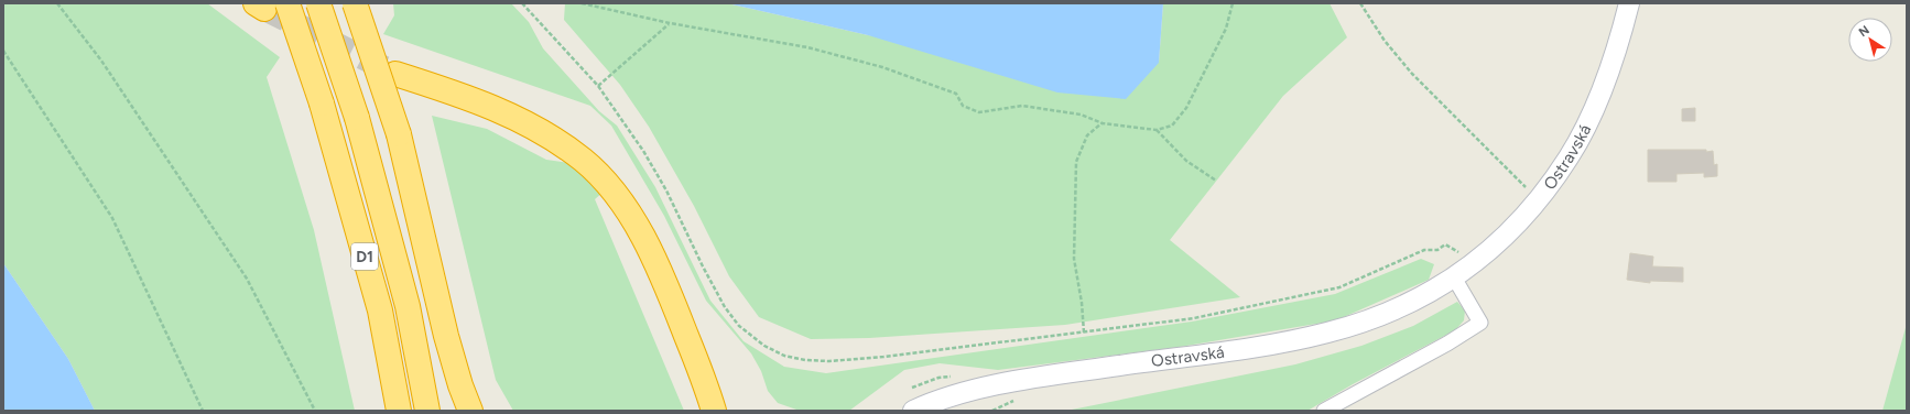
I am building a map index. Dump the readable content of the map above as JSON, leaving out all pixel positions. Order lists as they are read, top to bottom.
{
  "streets": {
    "highway": ["D1"],
    "main road": ["Ostravská"]
  },
  "north": "top left"
}
